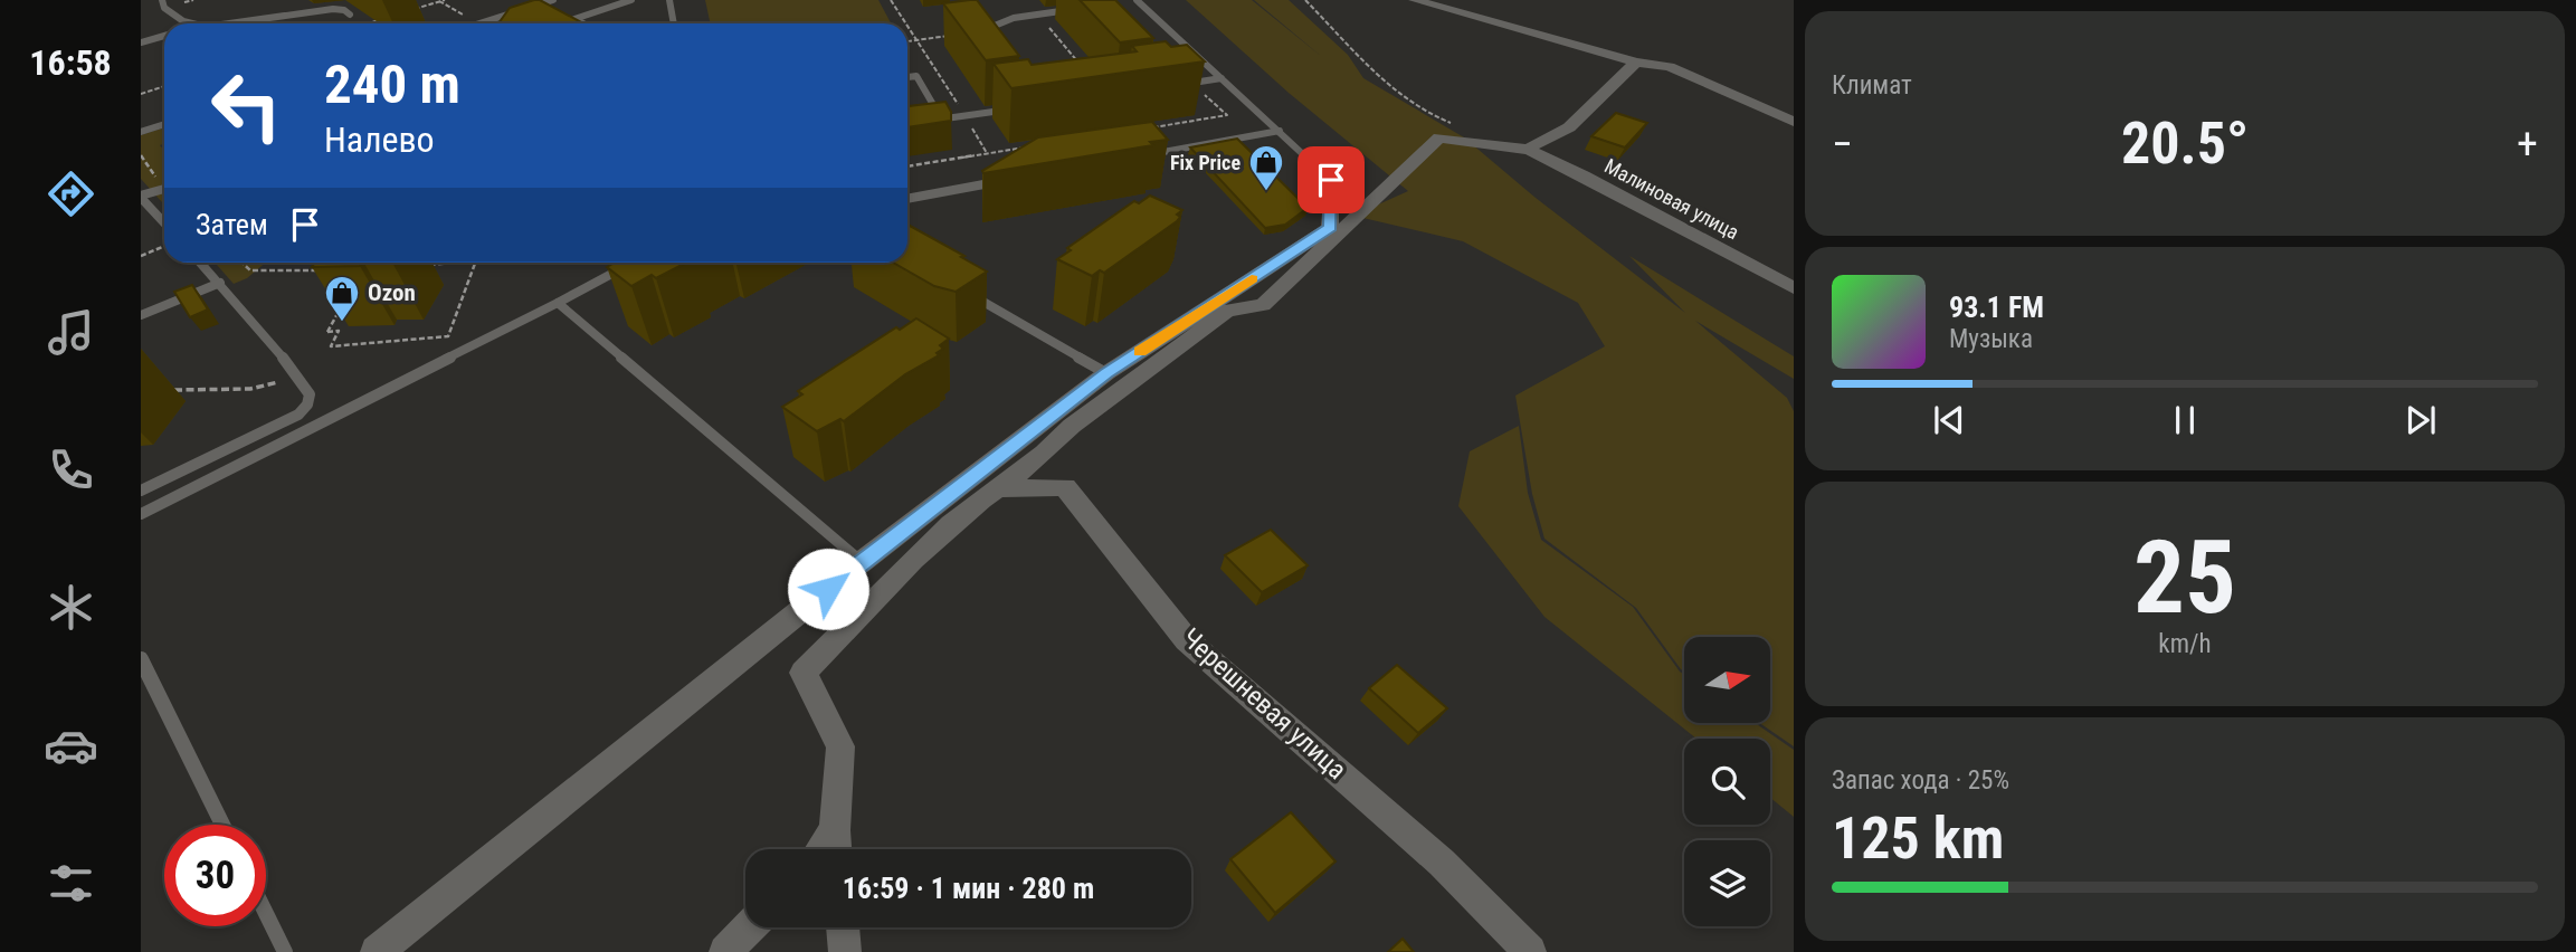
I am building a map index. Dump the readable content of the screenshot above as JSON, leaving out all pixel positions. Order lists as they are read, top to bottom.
{
  "streets": {
    "street": ["Малиновая улица", "Черешневая улица"]
  },
  "crossings": [
    ["Малиновая улица", "Черешневая улица"]
  ],
  "places": {
    "shop": ["Fix Price", "Ozon"]
  },
  "north": "right",
  "page": {
    "tabs": "16:58",
    "tile": [
      "Климат",
      ["25", "km/h"],
      ["Запас хода · 25%", "125 km"]
    ],
    "turn": ["240 m", "Налево"],
    "heat": ["−", "20.5°", "+"],
    "then": "Затем",
    "song": ["93.1 FM", "Музыка"],
    "limit": "30",
    "trip": "16:59 · 1 мин · 280 m"
  }
}
